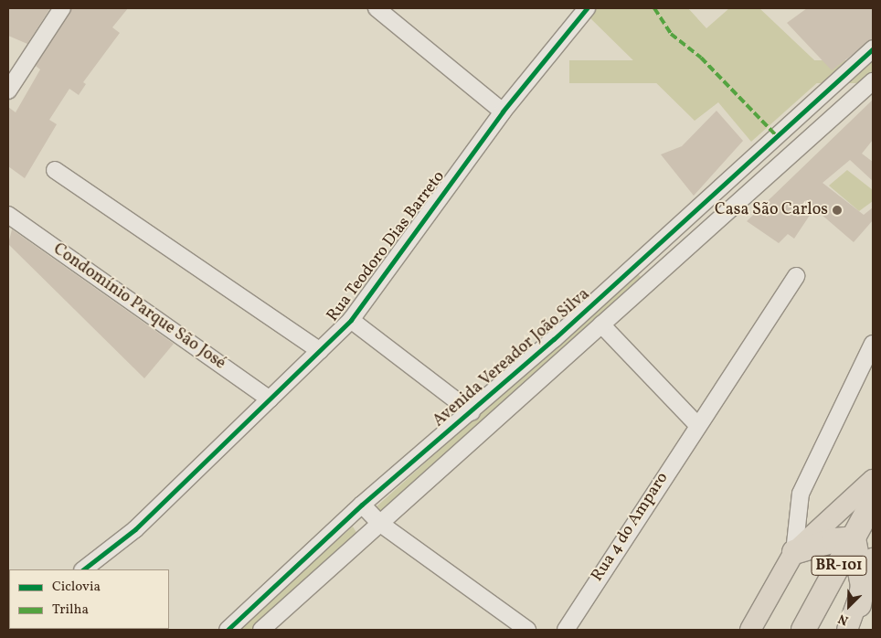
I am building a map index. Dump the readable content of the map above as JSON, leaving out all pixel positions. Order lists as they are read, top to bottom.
{
  "streets": {
    "highway": ["BR-101"],
    "street": [
      "Rua Teodoro Dias Barreto",
      "Condomínio Parque São José",
      "Avenida Vereador João Silva",
      "Rua 4 do Amparo"
    ]
  },
  "crossings": [
    ["Rua Teodoro Dias Barreto", "Condomínio Parque São José"]
  ],
  "places": ["Casa São Carlos"],
  "legend": ["Ciclovia", "Trilha"],
  "north": "bottom left"
}
